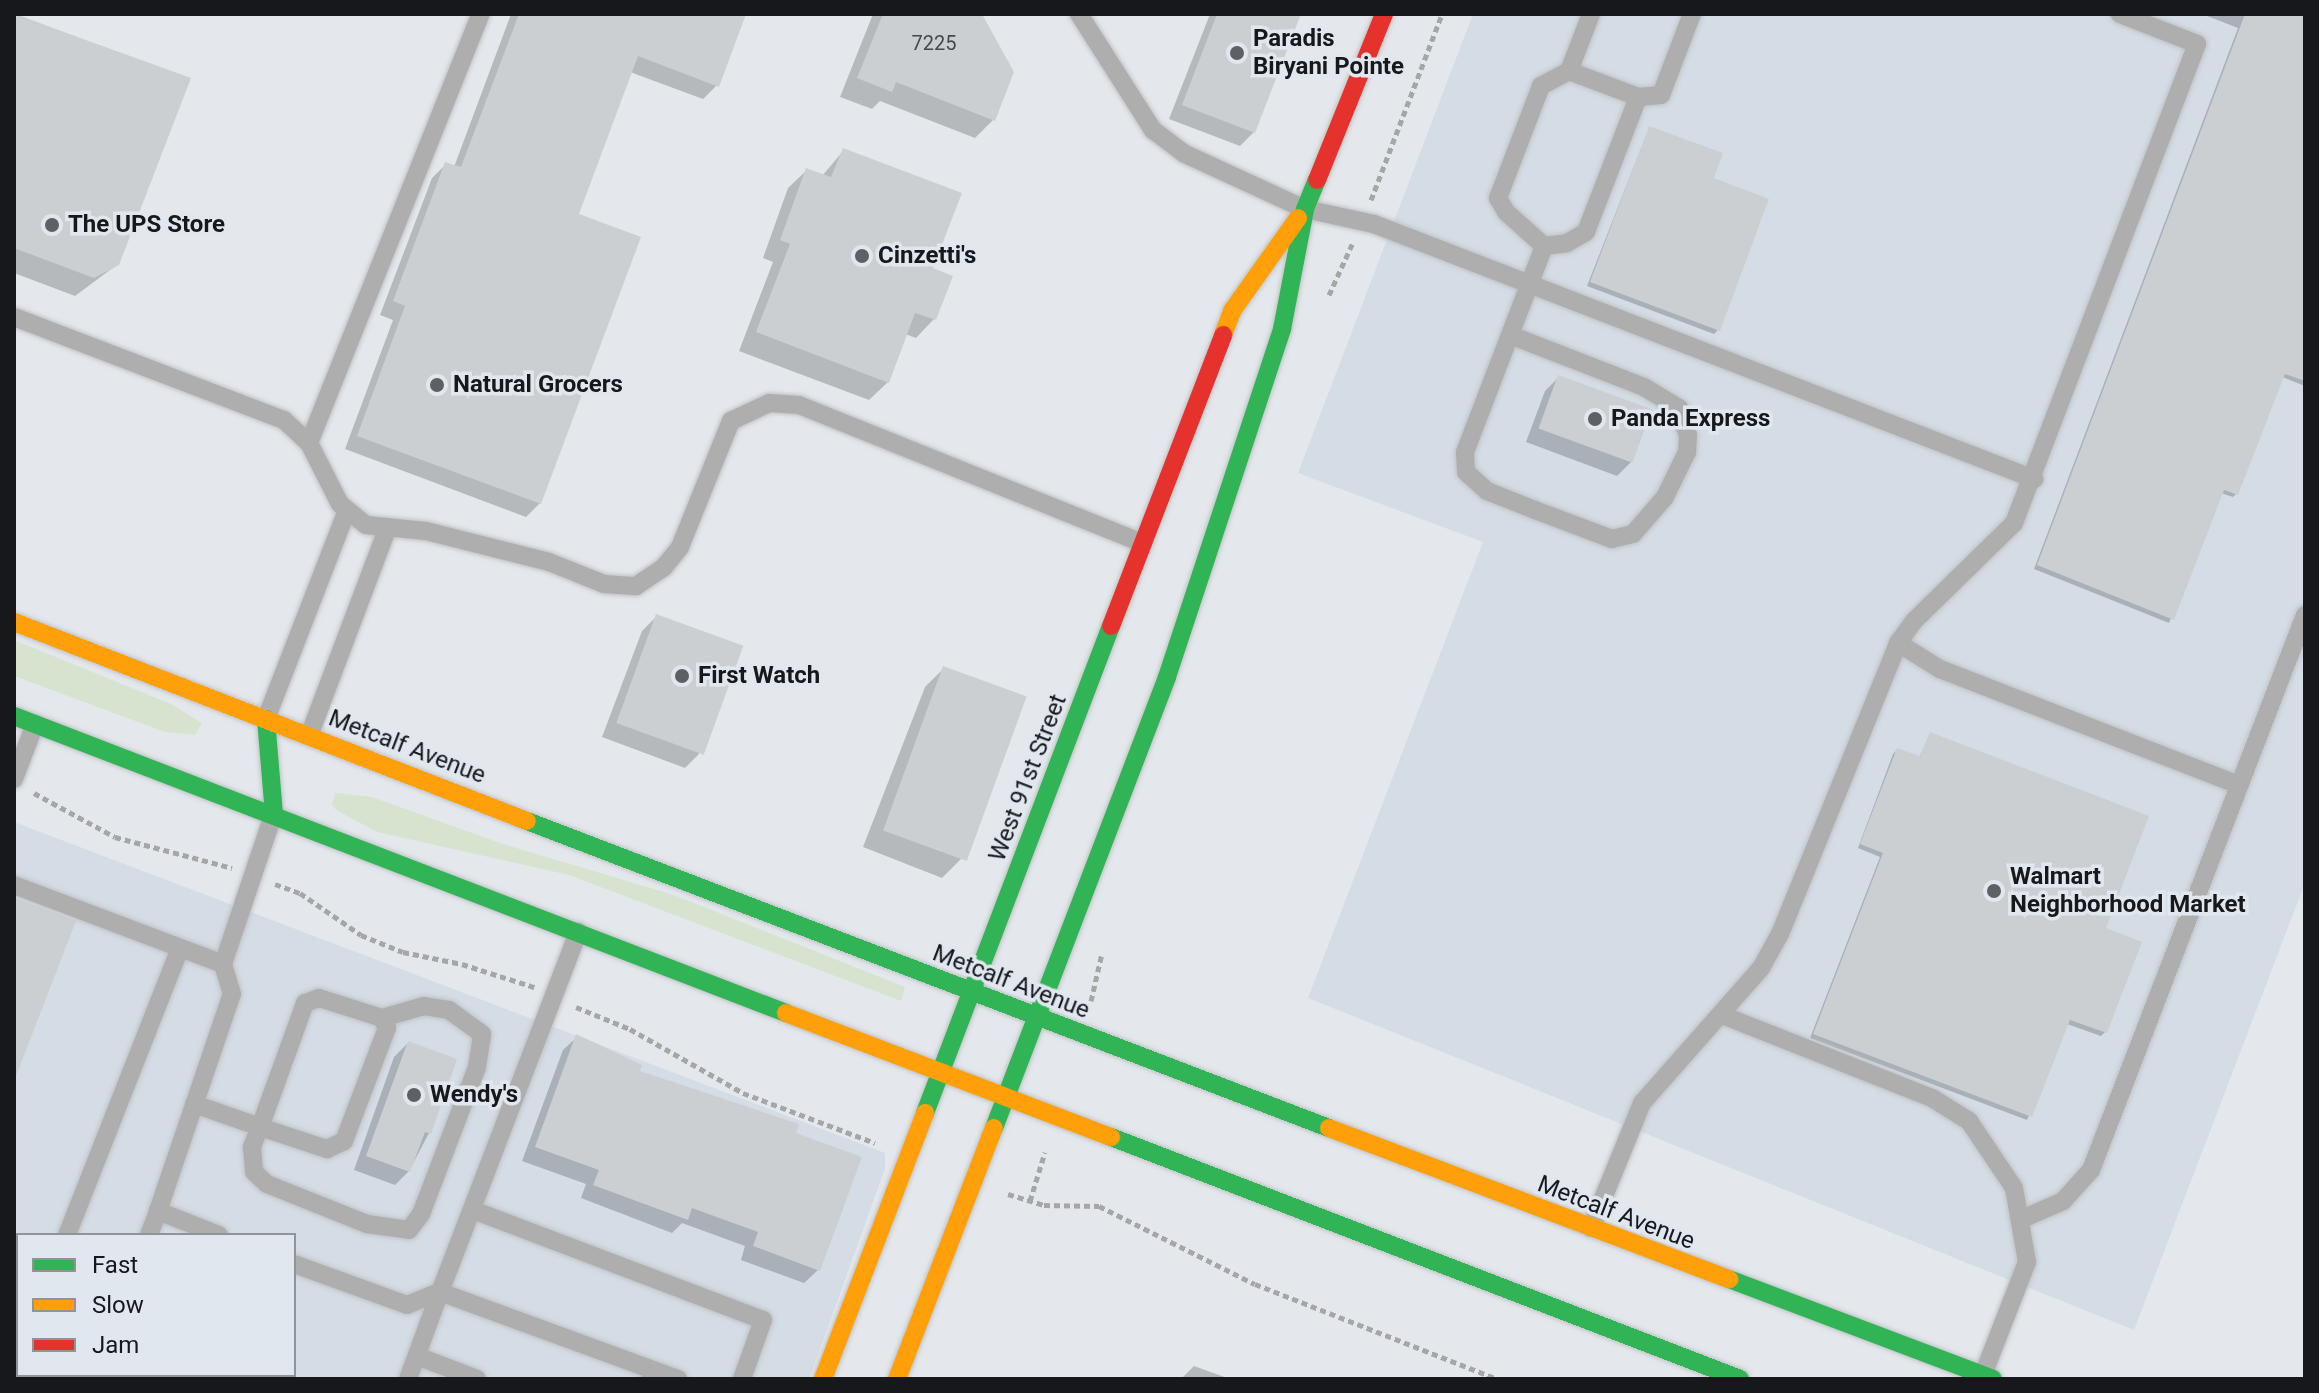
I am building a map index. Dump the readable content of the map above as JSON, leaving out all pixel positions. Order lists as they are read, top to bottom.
{
  "streets": {
    "main road": ["Metcalf Avenue", "West 91st Street"]
  },
  "crossings": [
    ["Metcalf Avenue", "West 91st Street"]
  ],
  "places": [
    "Paradis Biryani Pointe",
    "The UPS Store",
    "Cinzetti's",
    "Natural Grocers",
    "Panda Express",
    "First Watch",
    "Walmart Neighborhood Market",
    "Wendy's"
  ],
  "house_numbers": ["7225"],
  "legend": ["Fast", "Slow", "Jam"]
}
